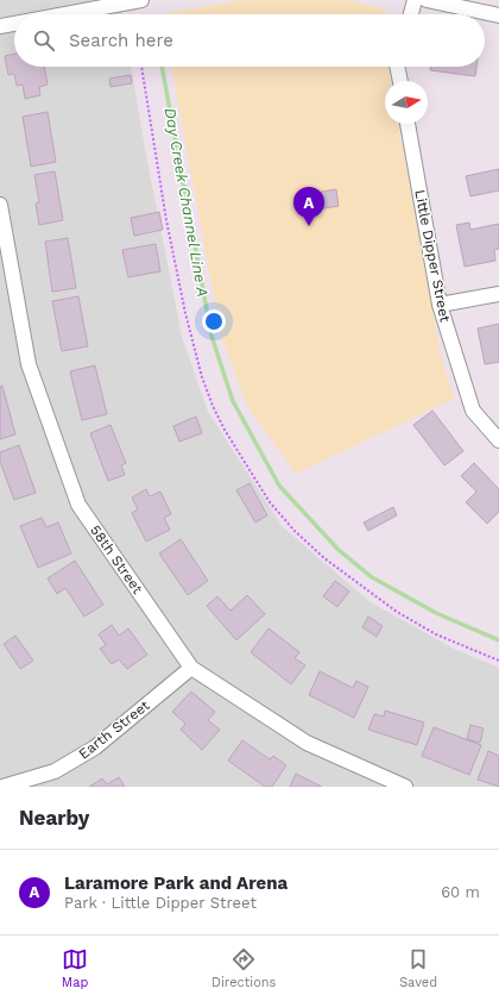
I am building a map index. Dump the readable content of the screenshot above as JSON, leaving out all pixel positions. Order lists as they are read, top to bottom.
{
  "streets": {
    "street": ["Little Dipper Street", "58th Street", "Earth Street"]
  },
  "crossings": [
    ["58th Street", "Earth Street"]
  ],
  "water": ["Day Creek Channel Line A"],
  "north": "right",
  "page": {
    "search": "Search here",
    "pins": "A",
    "heading": "Nearby",
    "list": [
      {
        "mark": "A",
        "name": "Laramore Park and Arena",
        "note": "Park · Little Dipper Street",
        "value": "60 m"
      }
    ],
    "nav": ["Map", "Directions", "Saved"]
  }
}
